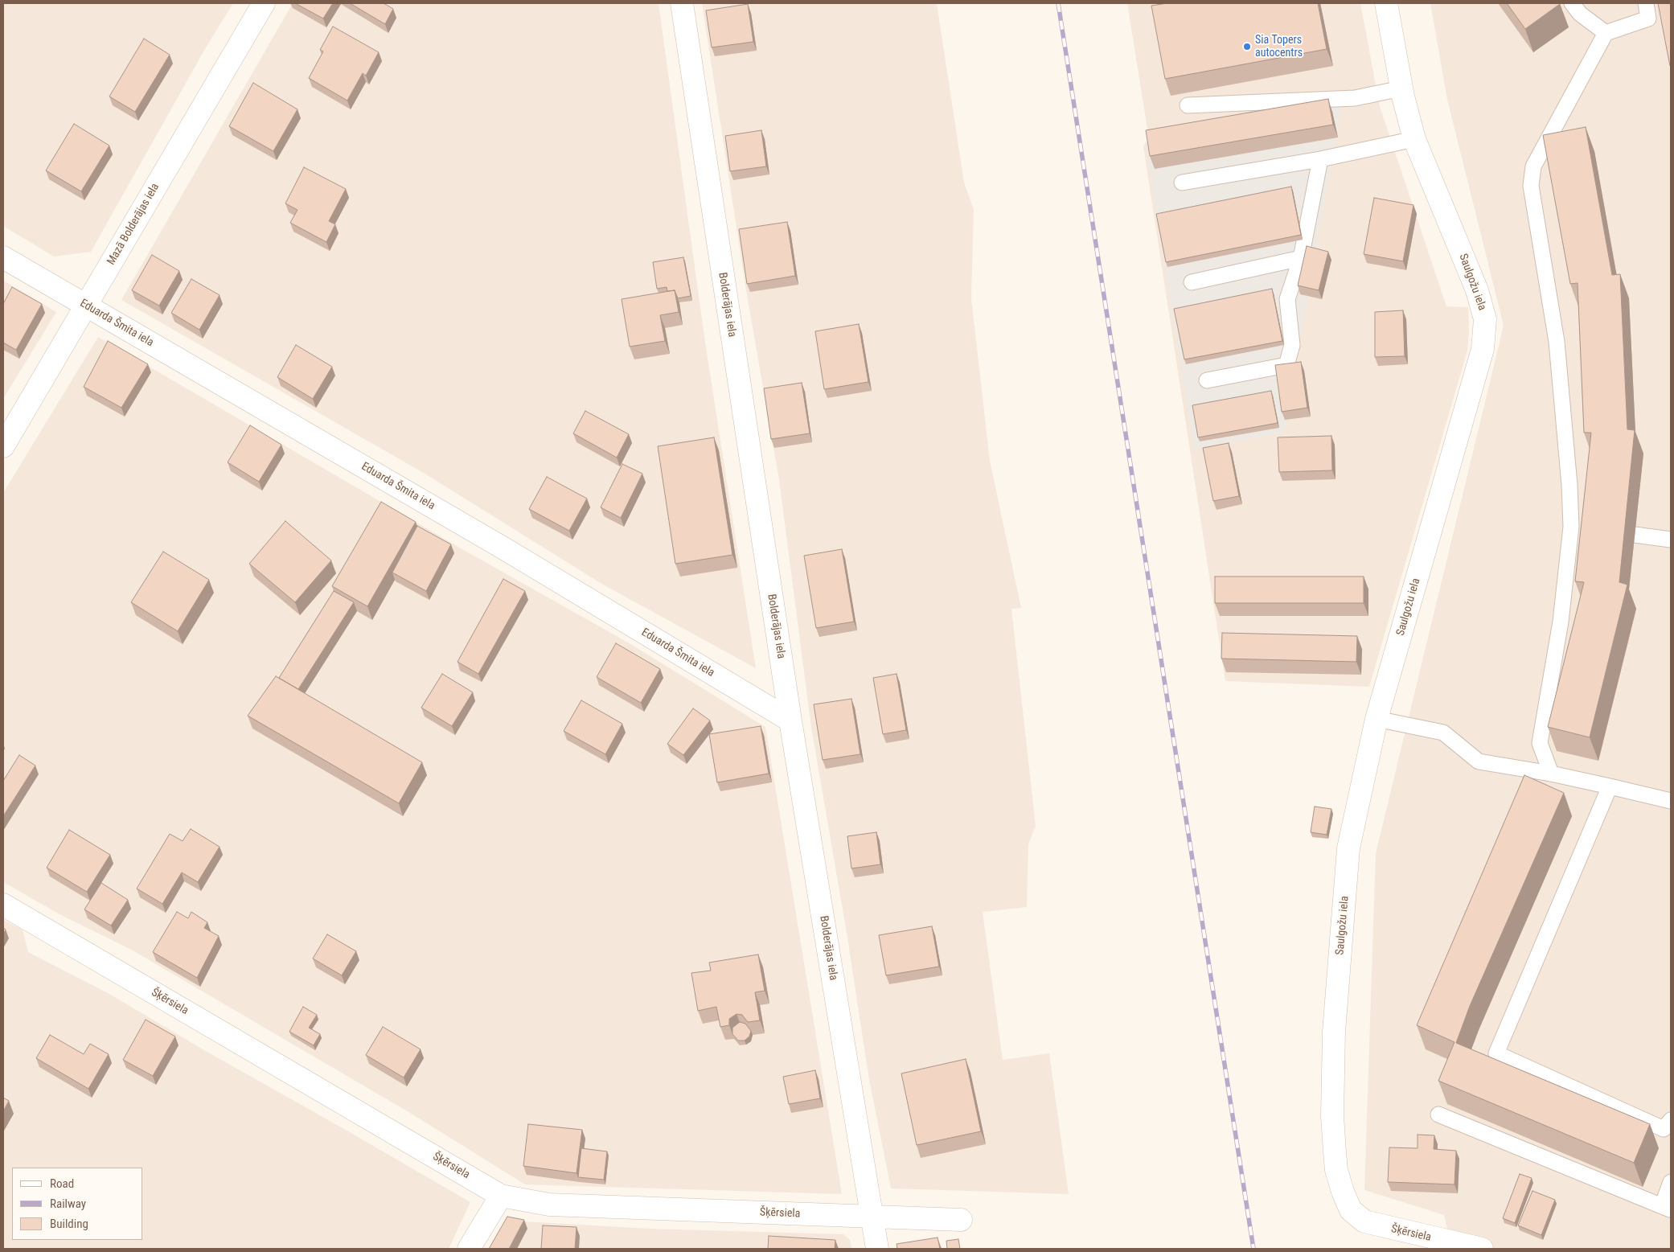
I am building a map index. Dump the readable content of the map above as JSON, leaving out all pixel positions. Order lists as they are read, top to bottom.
{
  "streets": {
    "street": [
      "Mazā Bolderājas iela",
      "Saulgožu iela",
      "Bolderājas iela",
      "Eduarda Šmita iela",
      "Šķērsiela"
    ]
  },
  "crossings": [
    ["Mazā Bolderājas iela", "Eduarda Šmita iela"],
    ["Saulgožu iela", "Šķērsiela"],
    ["Bolderājas iela", "Eduarda Šmita iela"],
    ["Bolderājas iela", "Šķērsiela"]
  ],
  "places": ["Sia Topers autocentrs"],
  "legend": ["Road", "Railway", "Building"]
}
